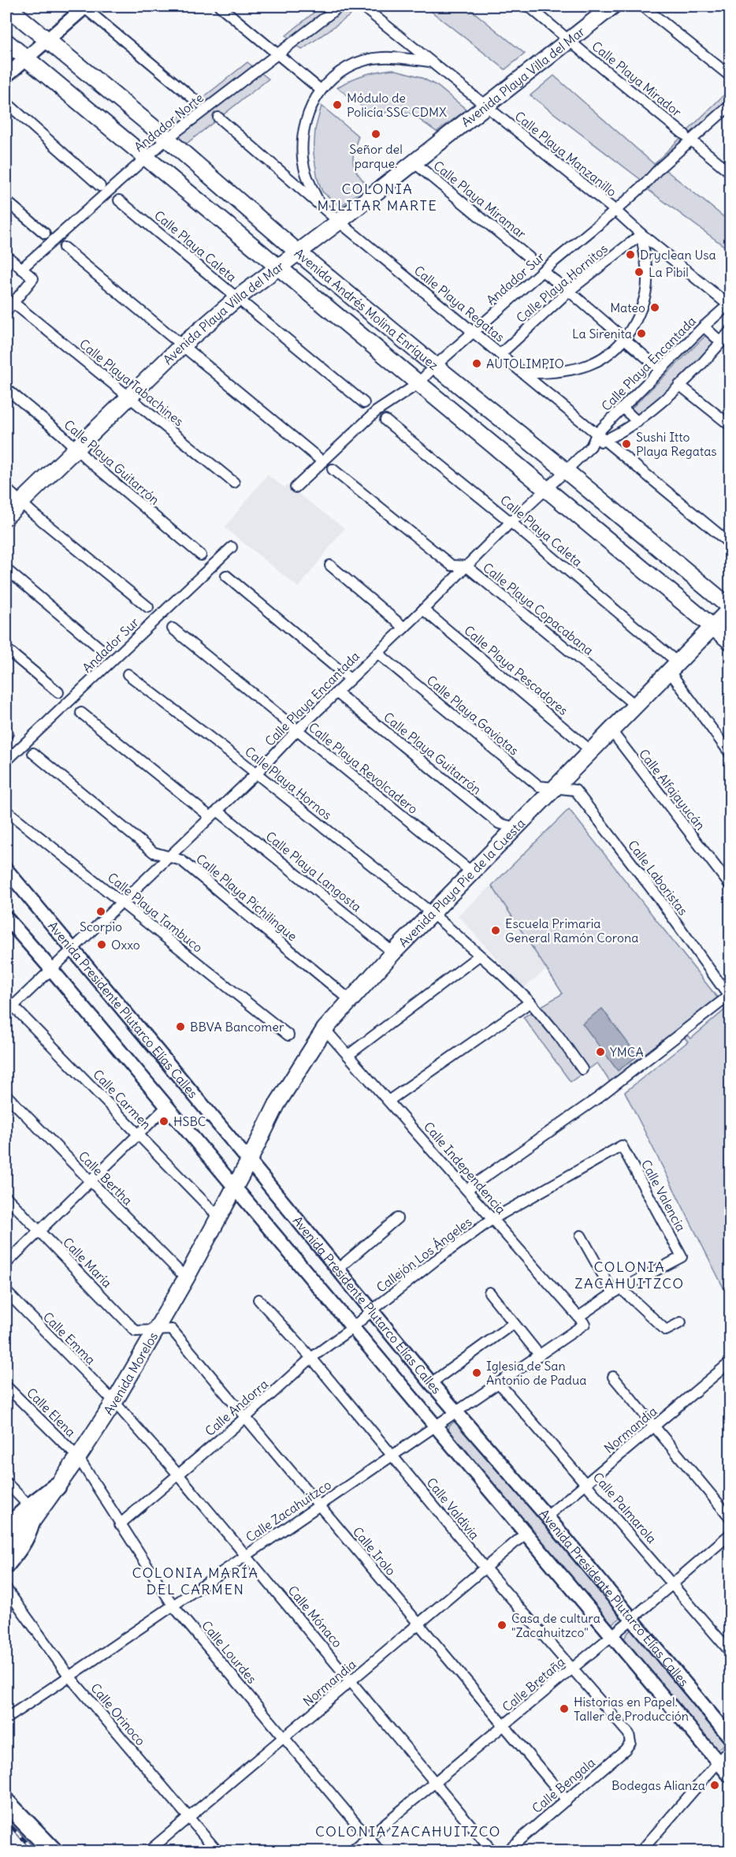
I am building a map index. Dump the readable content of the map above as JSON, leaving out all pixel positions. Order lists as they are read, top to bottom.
{
  "streets": {
    "main road": [
      "Avenida Playa Villa del Mar",
      "Avenida Andrés Molina Enríquez",
      "Avenida Playa Pie de la Cuesta",
      "Avenida Presidente Plutarco Elías Calles",
      "Avenida Morelos"
    ],
    "street": [
      "Calle Playa Mirador",
      "Andador Norte",
      "Calle Playa Manzanillo",
      "Calle Playa Miramar",
      "Calle Playa Caleta",
      "Andador Sur",
      "Calle Playa Hornitos",
      "Calle Playa Regatas",
      "Calle Playa Encantada",
      "Calle Playa Tabachines",
      "Calle Playa Guitarrón",
      "Calle Playa Copacabana",
      "Calle Playa Pescadores",
      "Calle Playa Gaviotas",
      "Calle Playa Revolcadero",
      "Calle Playa Hornos",
      "Calle Alfajayucán",
      "Calle Playa Langosta",
      "Calle Laboristas",
      "Calle Playa Pichilingue",
      "Calle Playa Tambuco",
      "Calle Carmen",
      "Calle Independencia",
      "Calle Bertha",
      "Calle Valencia",
      "Callejón Los Ángeles",
      "Calle María",
      "Calle Emma",
      "Calle Andorra",
      "Calle Elena",
      "Normandia",
      "Calle Palmarola",
      "Calle Valdivia",
      "Calle Zacahuitzco",
      "Calle Irolo",
      "Calle Mónaco",
      "Calle Lourdes",
      "Calle Bretaña",
      "Calle Orinoco",
      "Calle Bengala"
    ]
  },
  "crossings": [
    ["Avenida Playa Villa del Mar", "Calle Playa Mirador"],
    ["Avenida Playa Villa del Mar", "Calle Playa Manzanillo"],
    ["Avenida Playa Villa del Mar", "Calle Playa Miramar"],
    ["Avenida Playa Villa del Mar", "Calle Playa Caleta"],
    ["Avenida Playa Villa del Mar", "Calle Playa Regatas"],
    ["Avenida Playa Villa del Mar", "Avenida Andrés Molina Enríquez"],
    ["Avenida Playa Villa del Mar", "Calle Playa Tabachines"],
    ["Avenida Playa Villa del Mar", "Calle Playa Guitarrón"],
    ["Andador Norte", "Avenida Andrés Molina Enríquez"],
    ["Calle Playa Manzanillo", "Andador Sur"],
    ["Calle Playa Manzanillo", "Calle Playa Hornitos"],
    ["Calle Playa Manzanillo", "Calle Playa Encantada"],
    ["Calle Playa Caleta", "Calle Playa Encantada"],
    ["Calle Playa Caleta", "Avenida Playa Pie de la Cuesta"],
    ["Andador Sur", "Calle Playa Regatas"],
    ["Andador Sur", "Avenida Andrés Molina Enríquez"],
    ["Calle Playa Hornitos", "Calle Playa Regatas"],
    ["Calle Playa Regatas", "Calle Playa Encantada"],
    ["Avenida Andrés Molina Enríquez", "Calle Playa Encantada"],
    ["Avenida Andrés Molina Enríquez", "Avenida Playa Pie de la Cuesta"],
    ["Calle Playa Encantada", "Calle Playa Guitarrón"],
    ["Calle Playa Encantada", "Calle Playa Copacabana"],
    ["Calle Playa Encantada", "Calle Playa Pescadores"],
    ["Calle Playa Encantada", "Calle Playa Gaviotas"],
    ["Calle Playa Encantada", "Calle Playa Revolcadero"],
    ["Calle Playa Encantada", "Calle Playa Hornos"],
    ["Calle Playa Encantada", "Calle Playa Langosta"],
    ["Calle Playa Encantada", "Calle Playa Pichilingue"],
    ["Calle Playa Encantada", "Calle Playa Tambuco"],
    ["Calle Playa Encantada", "Avenida Presidente Plutarco Elías Calles"],
    ["Calle Playa Encantada", "Calle Carmen"],
    ["Calle Playa Guitarrón", "Avenida Playa Pie de la Cuesta"],
    ["Calle Playa Copacabana", "Avenida Playa Pie de la Cuesta"],
    ["Calle Playa Pescadores", "Avenida Playa Pie de la Cuesta"],
    ["Calle Playa Gaviotas", "Calle Laboristas"],
    ["Calle Playa Gaviotas", "Avenida Playa Pie de la Cuesta"],
    ["Calle Playa Revolcadero", "Avenida Playa Pie de la Cuesta"],
    ["Calle Playa Hornos", "Avenida Playa Pie de la Cuesta"],
    ["Calle Alfajayucán", "Avenida Playa Pie de la Cuesta"],
    ["Calle Playa Langosta", "Avenida Playa Pie de la Cuesta"],
    ["Calle Laboristas", "Avenida Playa Pie de la Cuesta"],
    ["Avenida Playa Pie de la Cuesta", "Calle Playa Pichilingue"],
    ["Avenida Playa Pie de la Cuesta", "Avenida Presidente Plutarco Elías Calles"],
    ["Avenida Playa Pie de la Cuesta", "Calle Independencia"],
    ["Avenida Playa Pie de la Cuesta", "Avenida Morelos"],
    ["Avenida Presidente Plutarco Elías Calles", "Callejón Los Ángeles"],
    ["Avenida Presidente Plutarco Elías Calles", "Avenida Morelos"],
    ["Avenida Presidente Plutarco Elías Calles", "Calle Andorra"],
    ["Avenida Presidente Plutarco Elías Calles", "Normandia"],
    ["Avenida Presidente Plutarco Elías Calles", "Calle Zacahuitzco"],
    ["Avenida Presidente Plutarco Elías Calles", "Calle Bretaña"],
    ["Calle Carmen", "Avenida Morelos"],
    ["Calle Independencia", "Callejón Los Ángeles"],
    ["Calle Independencia", "Calle Zacahuitzco"],
    ["Calle Bertha", "Avenida Morelos"],
    ["Calle Valencia", "Callejón Los Ángeles"],
    ["Calle Valencia", "Calle Zacahuitzco"],
    ["Callejón Los Ángeles", "Calle Andorra"],
    ["Calle María", "Avenida Morelos"],
    ["Calle María", "Calle Irolo"],
    ["Calle Emma", "Avenida Morelos"],
    ["Calle Emma", "Calle Mónaco"],
    ["Avenida Morelos", "Calle Elena"],
    ["Avenida Morelos", "Calle Irolo"],
    ["Avenida Morelos", "Calle Mónaco"],
    ["Avenida Morelos", "Calle Lourdes"],
    ["Calle Andorra", "Calle Valdivia"],
    ["Calle Andorra", "Calle Irolo"],
    ["Calle Andorra", "Calle Mónaco"],
    ["Calle Andorra", "Calle Lourdes"],
    ["Calle Elena", "Calle Lourdes"],
    ["Normandia", "Calle Palmarola"],
    ["Normandia", "Calle Valdivia"],
    ["Normandia", "Calle Irolo"],
    ["Normandia", "Calle Mónaco"],
    ["Normandia", "Calle Lourdes"],
    ["Normandia", "Calle Orinoco"],
    ["Calle Palmarola", "Calle Zacahuitzco"],
    ["Calle Palmarola", "Calle Bretaña"],
    ["Calle Valdivia", "Calle Zacahuitzco"],
    ["Calle Valdivia", "Calle Bretaña"],
    ["Calle Valdivia", "Calle Bengala"],
    ["Calle Zacahuitzco", "Calle Irolo"],
    ["Calle Zacahuitzco", "Calle Mónaco"],
    ["Calle Zacahuitzco", "Calle Lourdes"],
    ["Calle Zacahuitzco", "Calle Orinoco"],
    ["Calle Irolo", "Calle Bretaña"],
    ["Calle Irolo", "Calle Bengala"],
    ["Calle Mónaco", "Calle Bretaña"],
    ["Calle Lourdes", "Calle Bretaña"]
  ],
  "districts": [
    "COLONIA MILITAR MARTE",
    "COLONIA ZACAHUITZCO",
    "COLONIA MARÍA DEL CARMEN",
    "COLONIA ZACAHUITZCO"
  ],
  "places": [
    "Módulo de Policía SSC CDMX",
    "Señor del parque.",
    "Dryclean Usa",
    "La Pibil",
    "Mateo",
    "La Sirenita",
    "AUTOLIMPIO",
    "Sushi Itto Playa Regatas",
    "Scorpio",
    "Escuela Primaria General Ramón Corona",
    "Oxxo",
    "BBVA Bancomer",
    "YMCA",
    "HSBC",
    "Iglesia de San Antonio de Padua",
    "Casa de cultura \"Zacahuitzco\"",
    "Historias en Papel. Taller de Producción",
    "Bodegas Alianza"
  ]
}
